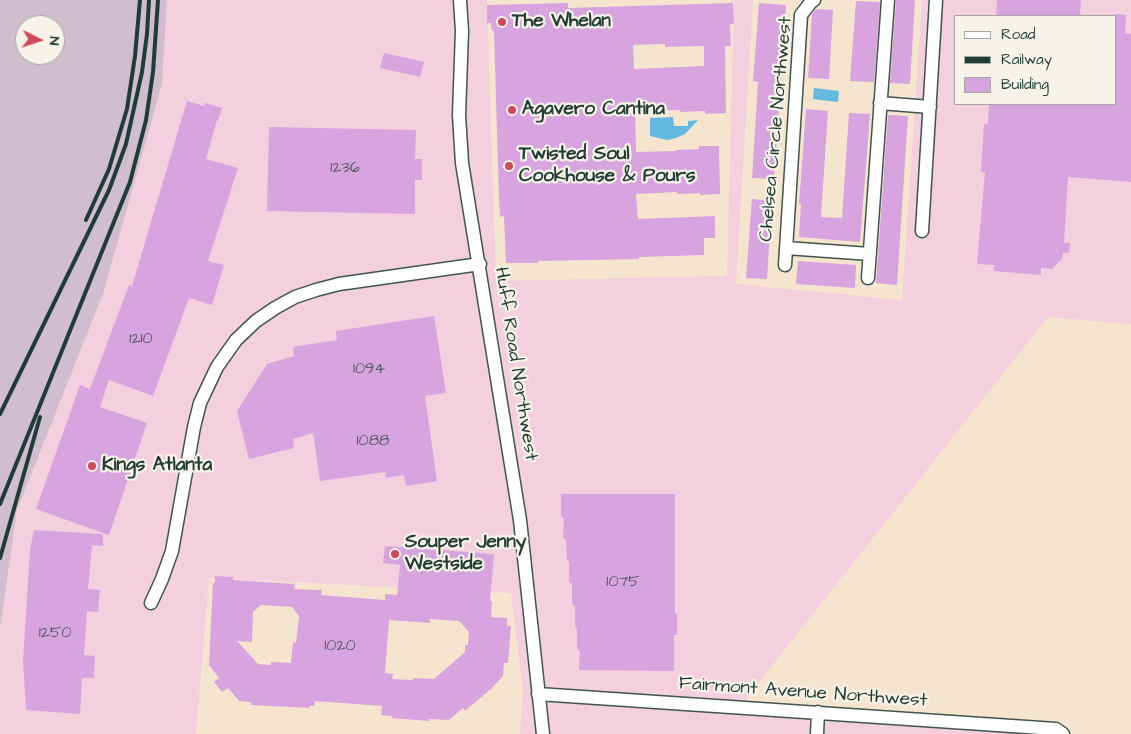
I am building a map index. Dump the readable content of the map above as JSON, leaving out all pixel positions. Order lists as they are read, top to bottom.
{
  "streets": {
    "street": ["Chelsea Circle Northwest", "Huff Road Northwest", "Fairmont Avenue Northwest"]
  },
  "crossings": [
    ["Huff Road Northwest", "Fairmont Avenue Northwest"]
  ],
  "places": [
    "The Whelan",
    "Agavero Cantina",
    "Twisted Soul Cookhouse & Pours",
    "Kings Atlanta",
    "Souper Jenny Westside"
  ],
  "house_numbers": [
    "1236",
    "1210",
    "1094",
    "1088",
    "1075",
    "1250",
    "1020"
  ],
  "legend": ["Road", "Railway", "Building"],
  "north": "right"
}
